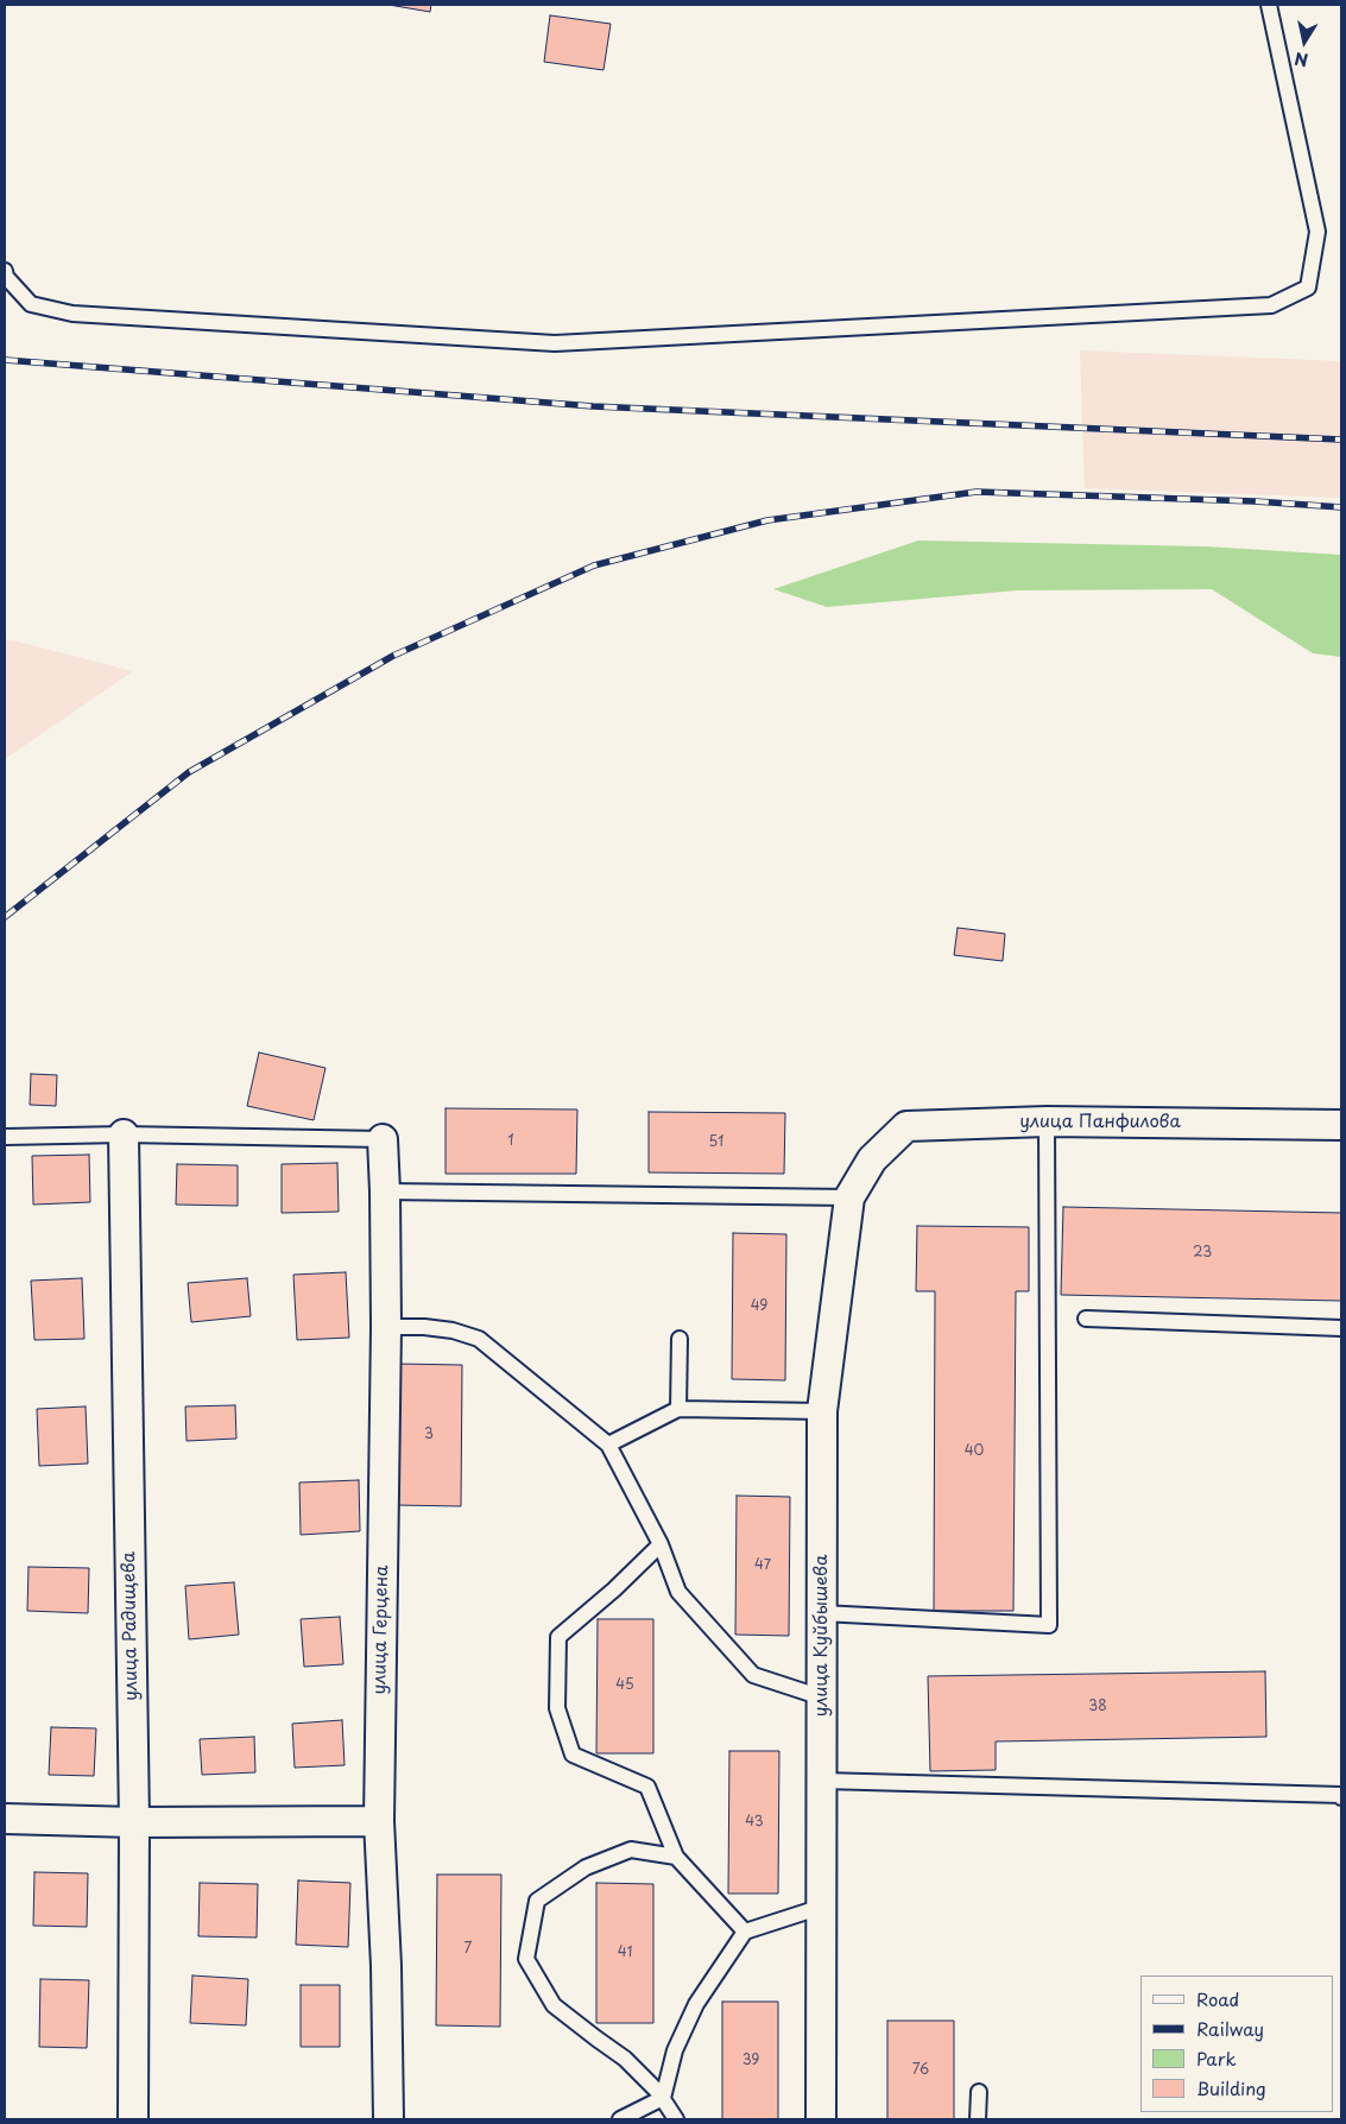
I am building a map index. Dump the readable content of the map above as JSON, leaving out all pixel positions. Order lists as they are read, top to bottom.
{
  "streets": {
    "street": [
      "улица Панфилова",
      "улица Радищева",
      "улица Герцена",
      "улица Куйбышева"
    ]
  },
  "crossings": [
    ["улица Панфилова", "улица Куйбышева"]
  ],
  "house_numbers": [
    "1",
    "51",
    "23",
    "49",
    "3",
    "40",
    "47",
    "45",
    "38",
    "43",
    "7",
    "41",
    "39",
    "76"
  ],
  "legend": [
    "Road",
    "Railway",
    "Park",
    "Building"
  ],
  "north": "bottom"
}
